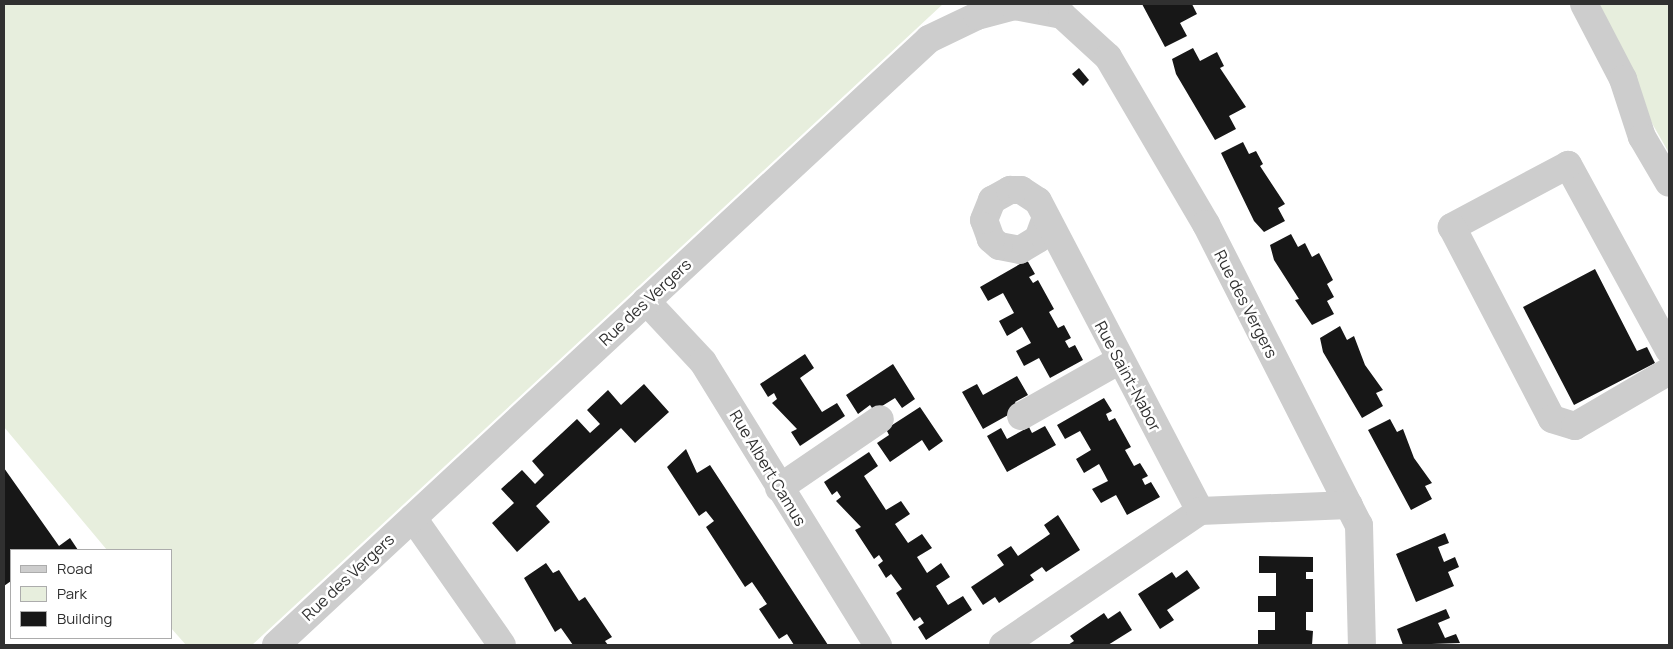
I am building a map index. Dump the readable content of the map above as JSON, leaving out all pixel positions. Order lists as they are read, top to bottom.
{
  "streets": {
    "street": ["Rue des Vergers", "Rue Saint-Nabor", "Rue Albert Camus"]
  },
  "crossings": [
    ["Rue des Vergers", "Rue Albert Camus"]
  ],
  "legend": ["Road", "Park", "Building"]
}
